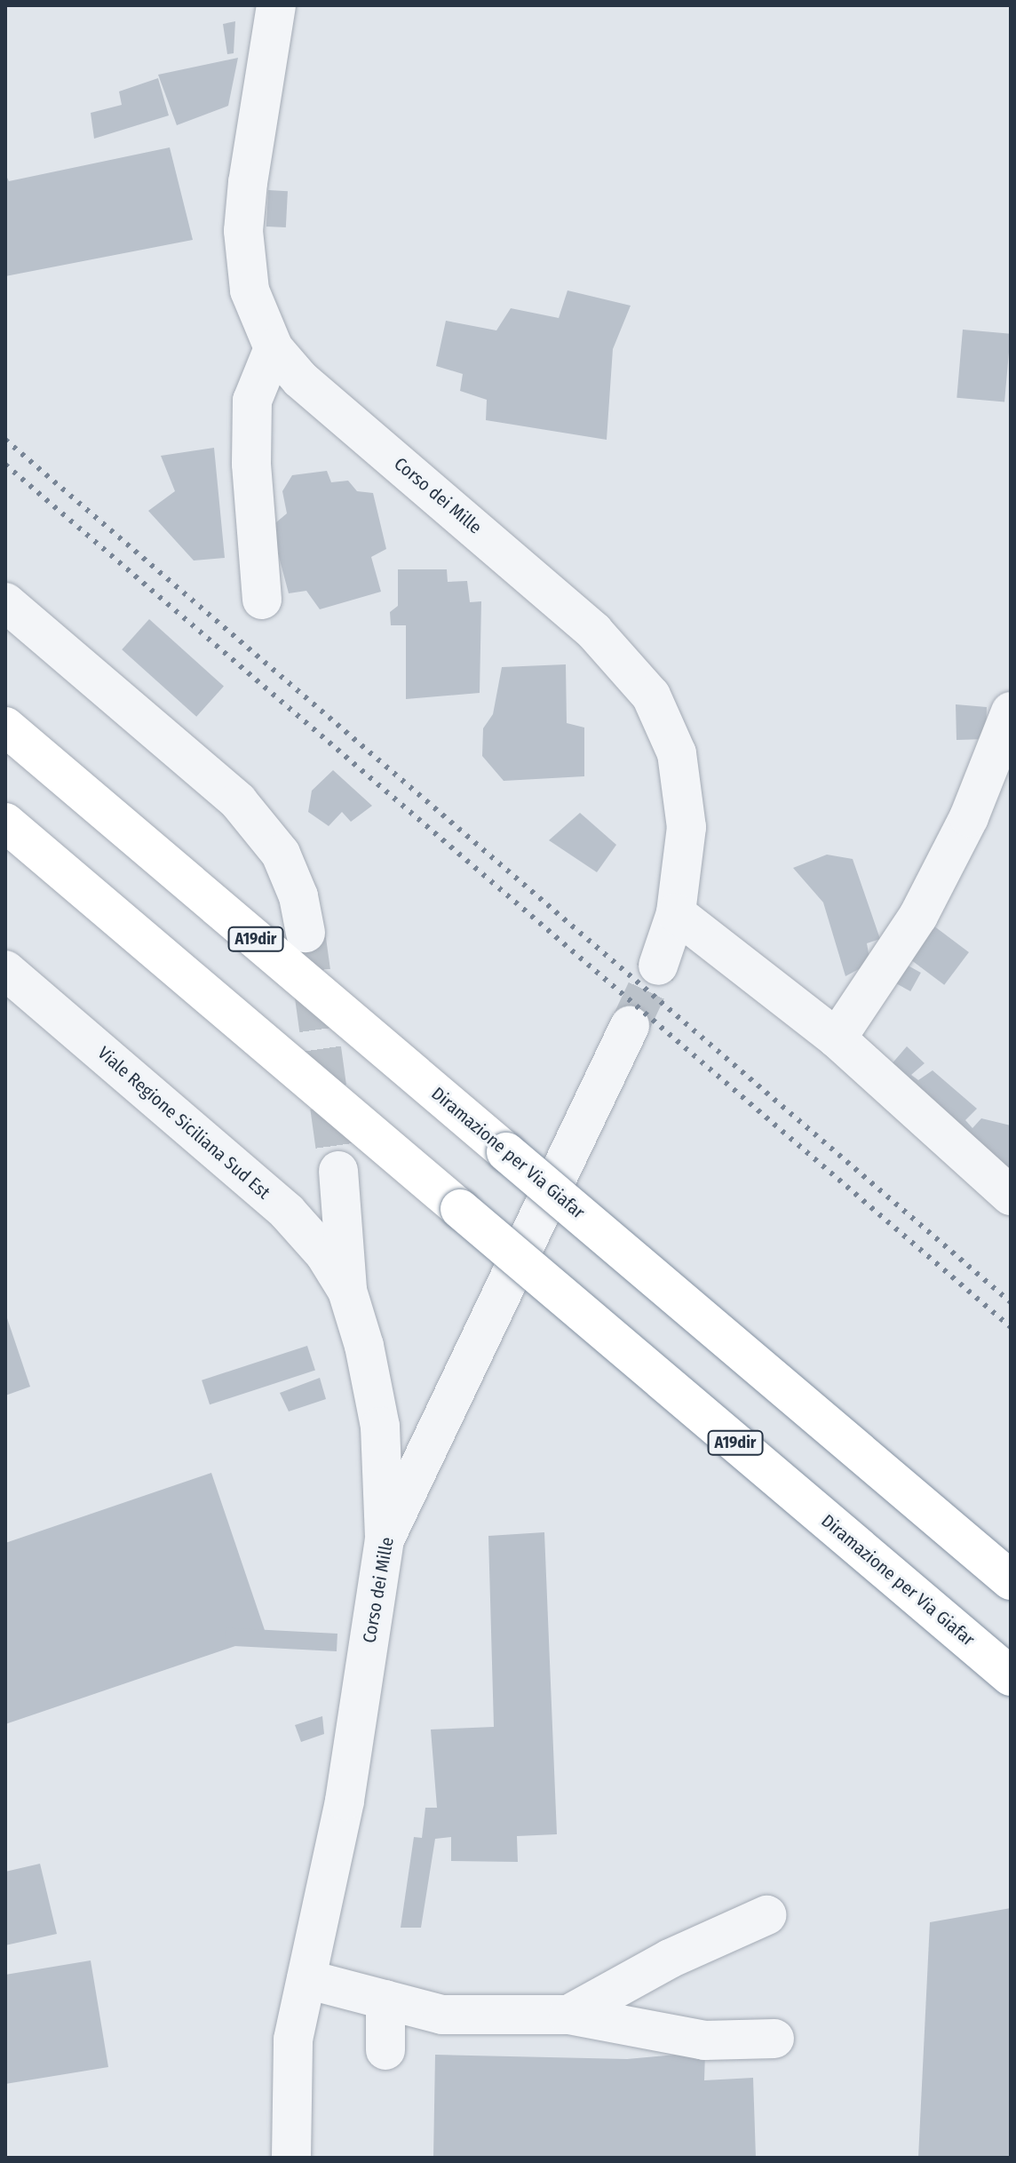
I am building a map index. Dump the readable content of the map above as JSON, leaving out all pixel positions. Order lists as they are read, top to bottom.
{
  "streets": {
    "highway": ["A19dir", "Diramazione per Via Giafar"],
    "street": ["Corso dei Mille", "Viale Regione Siciliana Sud Est"]
  },
  "crossings": [
    ["Corso dei Mille", "Viale Regione Siciliana Sud Est"]
  ]
}
